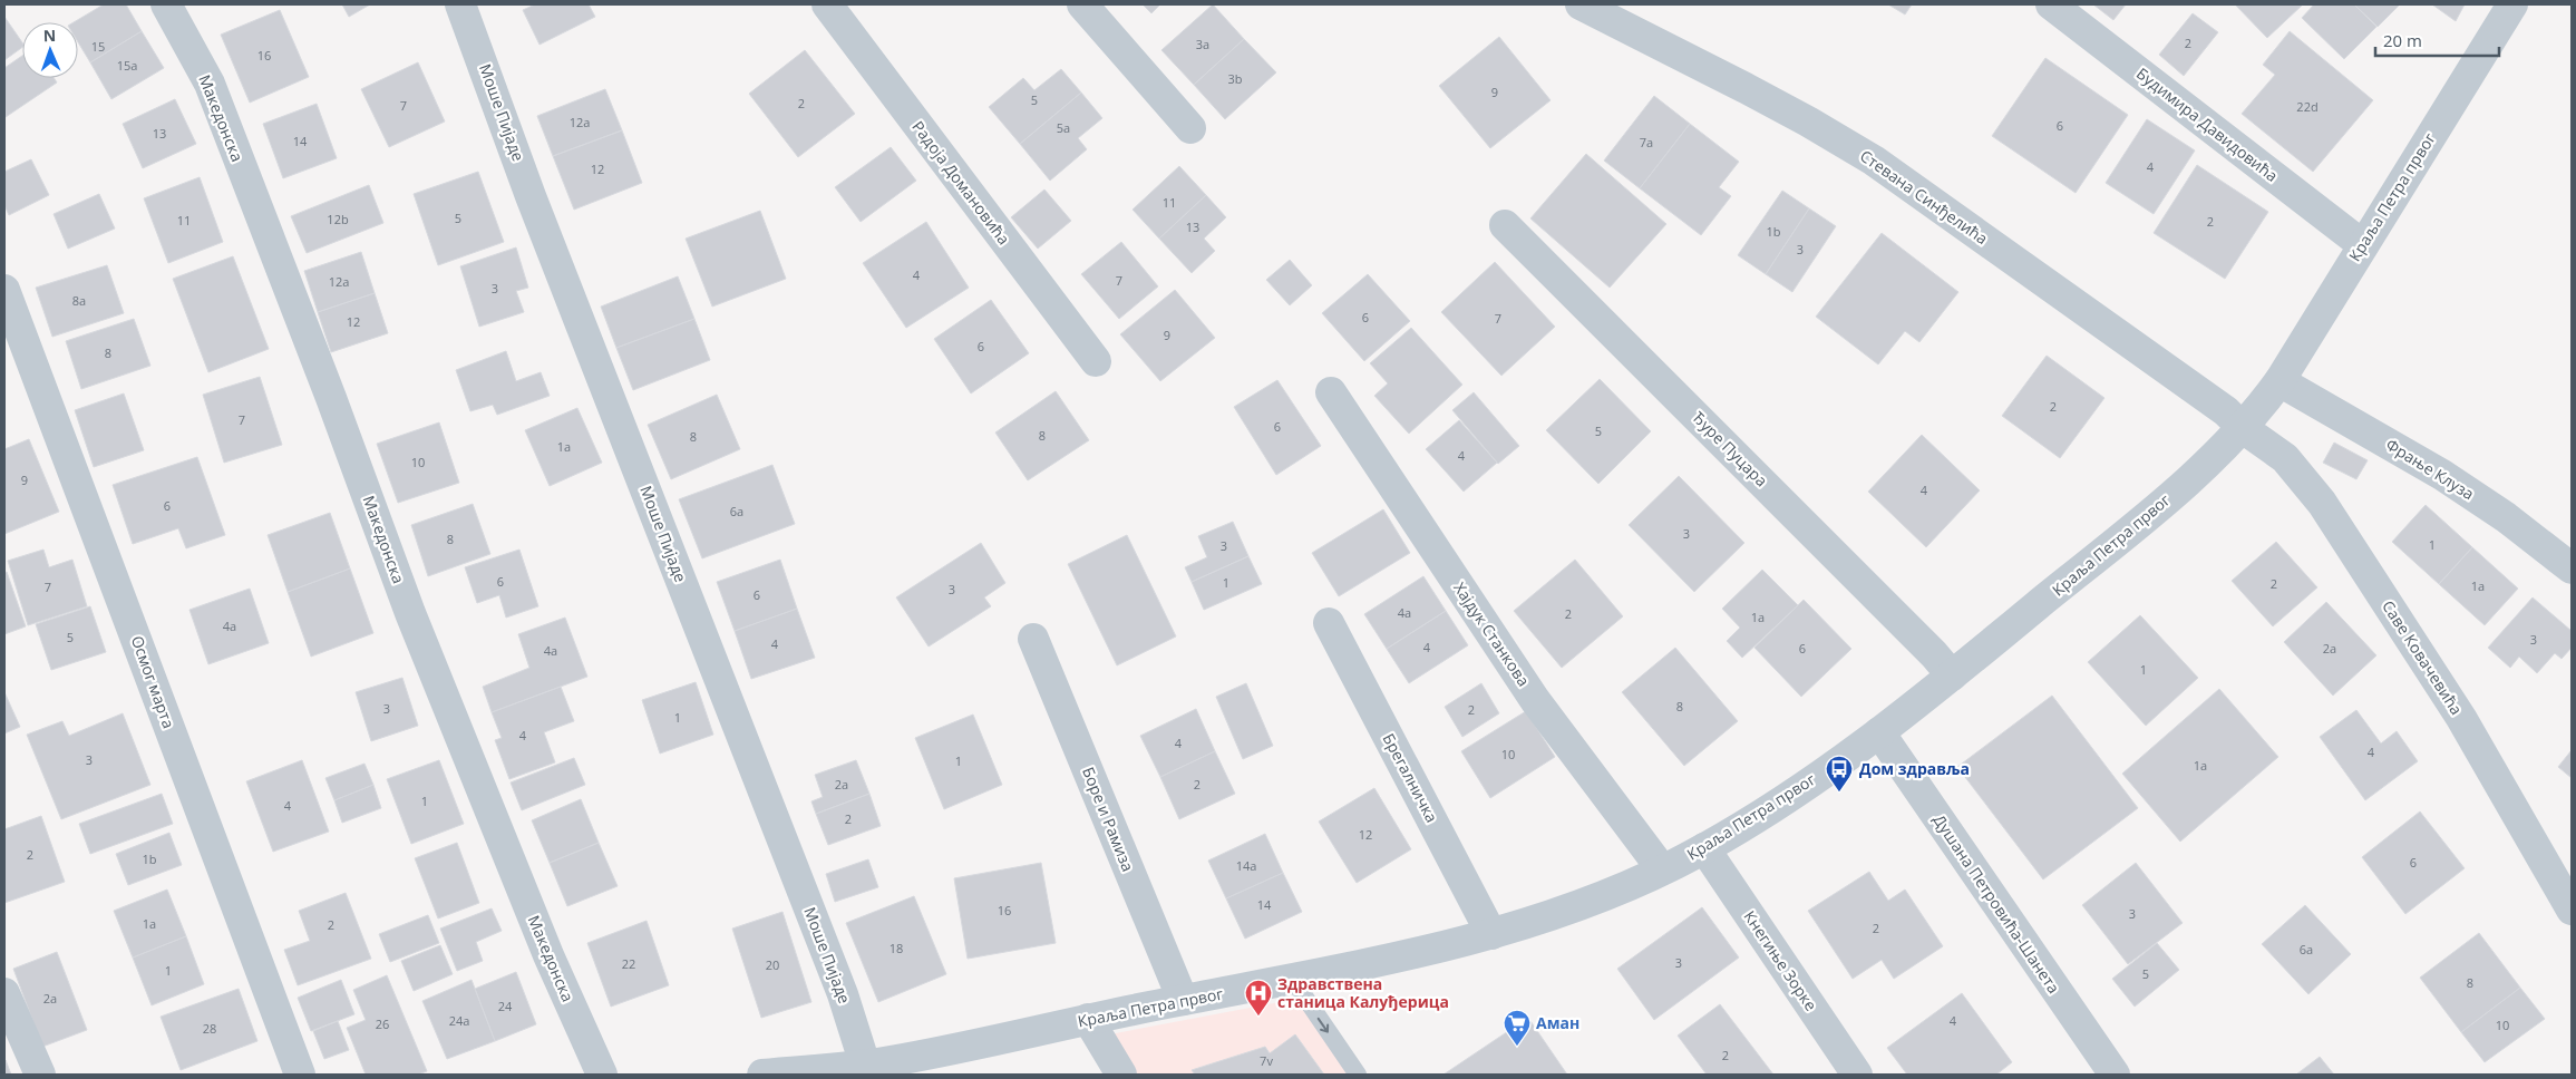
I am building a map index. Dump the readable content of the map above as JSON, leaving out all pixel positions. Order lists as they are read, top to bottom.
{
  "streets": {
    "street": [
      "Моше Пијаде",
      "Македонска",
      "Будимира Давидовића",
      "Радоја Домановића",
      "Стевана Синђелића",
      "Краља Петра првог",
      "Ђуре Пуцара",
      "Фрање Клуза",
      "Хајдук Станкова",
      "Саве Ковачевића",
      "Осмог марта",
      "Брегалничка",
      "Боре и Рамиза",
      "Душана Петровића-Шанета",
      "Кнегиње Зорке"
    ]
  },
  "crossings": [
    ["Моше Пијаде", "Краља Петра првог"],
    ["Будимира Давидовића", "Краља Петра првог"],
    ["Стевана Синђелића", "Краља Петра првог"],
    ["Стевана Синђелића", "Саве Ковачевића"],
    ["Краља Петра првог", "Ђуре Пуцара"],
    ["Краља Петра првог", "Фрање Клуза"],
    ["Краља Петра првог", "Хајдук Станкова"],
    ["Краља Петра првог", "Саве Ковачевића"],
    ["Краља Петра првог", "Брегалничка"],
    ["Краља Петра првог", "Боре и Рамиза"],
    ["Краља Петра првог", "Душана Петровића-Шанета"],
    ["Краља Петра првог", "Кнегиње Зорке"]
  ],
  "places": {
    "bus stop": ["Дом здравља"],
    "hospital": ["Здравствена станица Калуђерица"],
    "supermarket": ["Аман"]
  },
  "house_numbers": [
    "2",
    "3a",
    "15",
    "16",
    "15a",
    "3b",
    "9",
    "5",
    "2",
    "7",
    "22d",
    "12a",
    "6",
    "5a",
    "13",
    "14",
    "7a",
    "4",
    "12",
    "11",
    "5",
    "12b",
    "11",
    "2",
    "13",
    "1b",
    "3",
    "4",
    "7",
    "12a",
    "3",
    "8a",
    "6",
    "7",
    "12",
    "9",
    "6",
    "8",
    "2",
    "7",
    "6",
    "5",
    "8",
    "8",
    "1a",
    "4",
    "10",
    "9",
    "4",
    "6",
    "6a",
    "3",
    "8",
    "1",
    "3",
    "6",
    "1",
    "2",
    "1a",
    "7",
    "3",
    "6",
    "4a",
    "2",
    "1a",
    "4a",
    "5",
    "3",
    "4",
    "4",
    "6",
    "2a",
    "4a",
    "1",
    "8",
    "3",
    "2",
    "1",
    "4",
    "4",
    "4",
    "10",
    "3",
    "1",
    "1a",
    "2a",
    "2",
    "1",
    "4",
    "2",
    "12",
    "2",
    "1b",
    "6",
    "14a",
    "14",
    "16",
    "3",
    "1a",
    "2",
    "2",
    "18",
    "6a",
    "3",
    "22",
    "20",
    "1",
    "5",
    "8",
    "2a",
    "24",
    "24a",
    "4",
    "26",
    "10",
    "28",
    "2",
    "7v"
  ],
  "scale_bar": "20 m",
  "north": "top"
}
